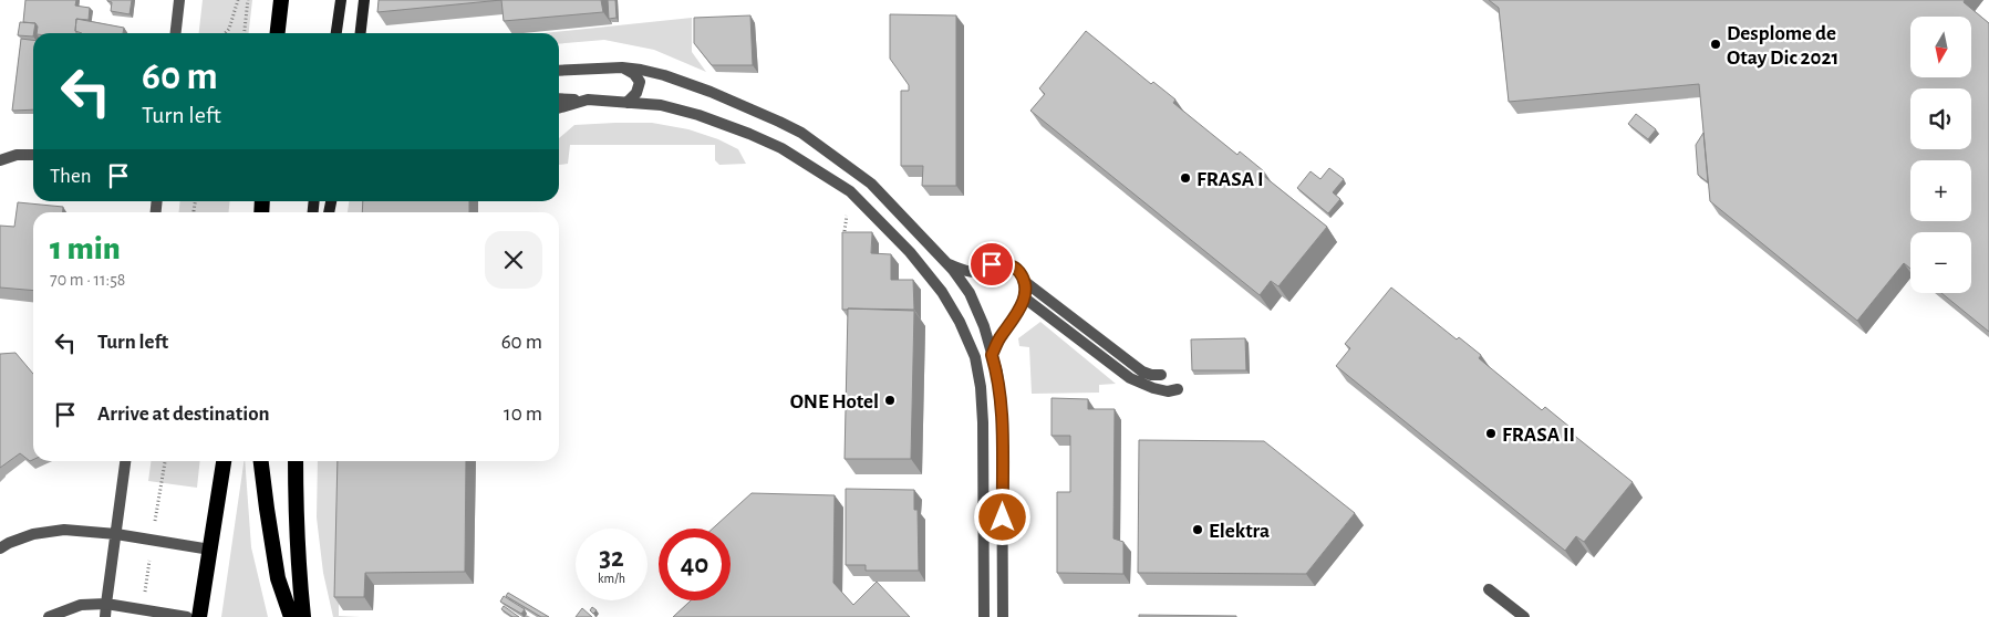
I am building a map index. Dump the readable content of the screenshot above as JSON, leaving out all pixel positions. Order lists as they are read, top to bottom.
{
  "places": [
    "Desplome de Otay Dic 2021",
    "FRASA I",
    "ONE Hotel",
    "FRASA II",
    "Elektra"
  ],
  "north": "bottom",
  "page": {
    "map_buttons": ["+", "−"],
    "turn": ["60 m", "Turn left"],
    "then": "Then",
    "heading": ["1 min", "70 m · 11:58"],
    "list": [
      {
        "name": "Turn left",
        "value": "60 m"
      },
      {
        "name": "Arrive at destination",
        "value": "10 m"
      }
    ],
    "speed": "32 km/h",
    "limit": "40"
  }
}
